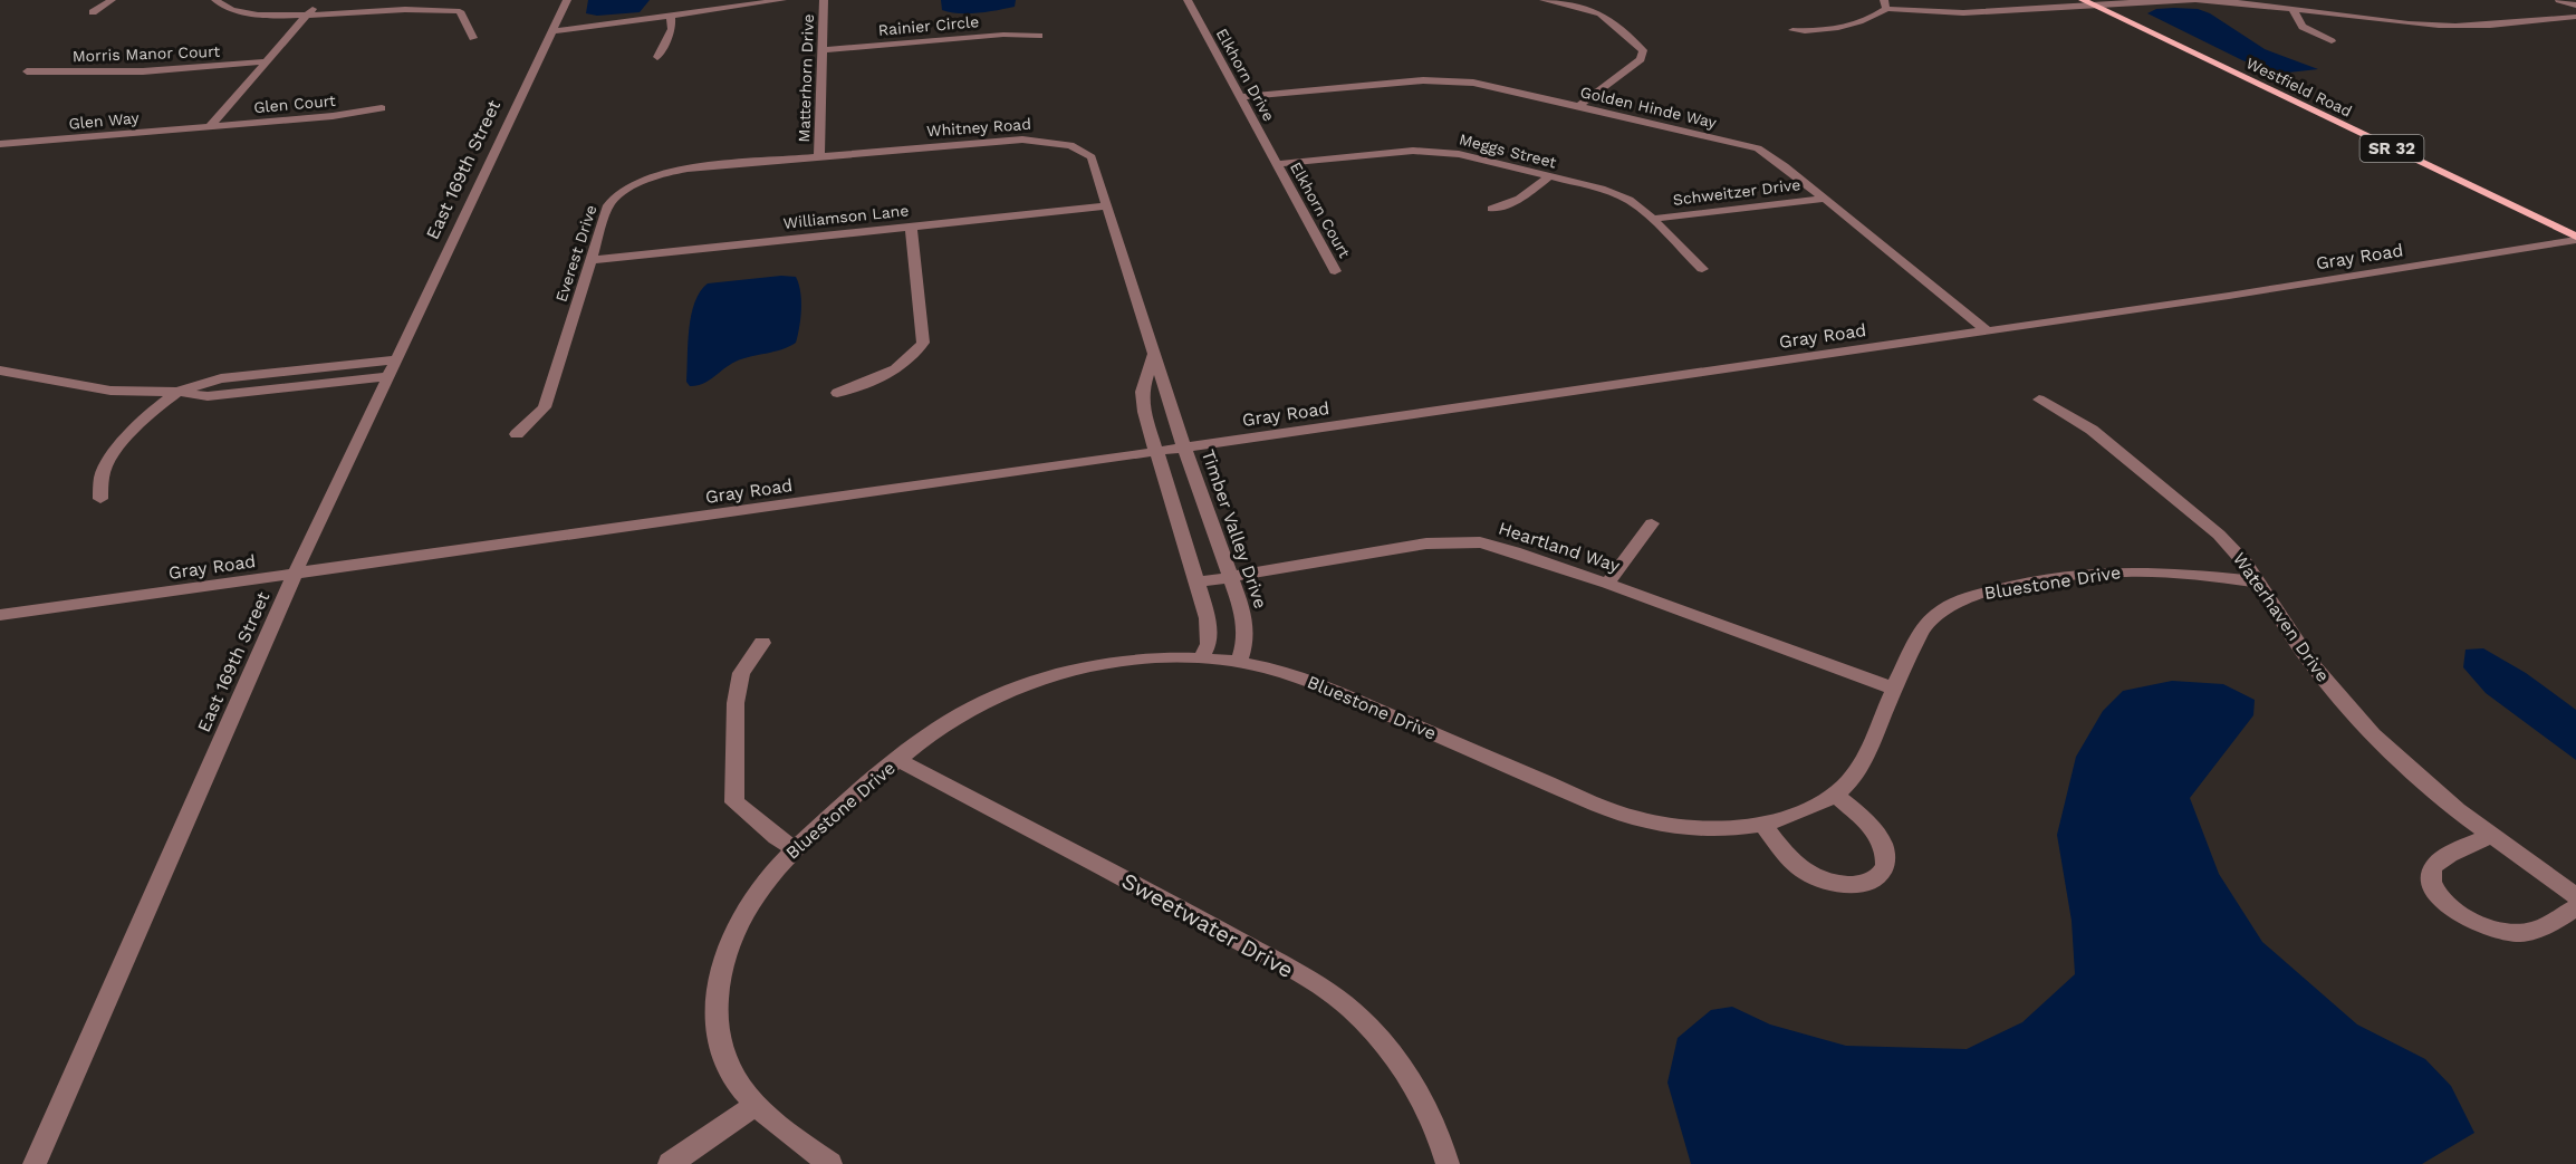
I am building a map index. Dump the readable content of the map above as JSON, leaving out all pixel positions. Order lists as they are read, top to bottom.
{
  "streets": {
    "main road": ["Westfield Road", "SR 32"],
    "street": [
      "Rainier Circle",
      "Morris Manor Court",
      "Elkhorn Drive",
      "Matterhorn Drive",
      "Glen Court",
      "Golden Hinde Way",
      "Glen Way",
      "Whitney Road",
      "Meggs Street",
      "East 169th Street",
      "Schweitzer Drive",
      "Elkhorn Court",
      "Williamson Lane",
      "Everest Drive",
      "Gray Road",
      "Timber Valley Drive",
      "Heartland Way",
      "Bluestone Drive",
      "Waterhaven Drive",
      "Sweetwater Drive"
    ]
  },
  "crossings": [
    ["Rainier Circle", "Matterhorn Drive"],
    ["Elkhorn Drive", "Golden Hinde Way"],
    ["Elkhorn Drive", "Meggs Street"],
    ["Elkhorn Drive", "Elkhorn Court"],
    ["Matterhorn Drive", "Whitney Road"],
    ["Matterhorn Drive", "Everest Drive"],
    ["Westfield Road", "Gray Road"],
    ["Glen Court", "Glen Way"],
    ["Golden Hinde Way", "Schweitzer Drive"],
    ["Golden Hinde Way", "Gray Road"],
    ["Whitney Road", "Williamson Lane"],
    ["Whitney Road", "Everest Drive"],
    ["Whitney Road", "Gray Road"],
    ["Whitney Road", "Timber Valley Drive"],
    ["Meggs Street", "Schweitzer Drive"],
    ["Meggs Street", "Elkhorn Court"],
    ["East 169th Street", "Gray Road"],
    ["Williamson Lane", "Everest Drive"],
    ["Gray Road", "Timber Valley Drive"],
    ["Timber Valley Drive", "Heartland Way"],
    ["Timber Valley Drive", "Bluestone Drive"],
    ["Heartland Way", "Bluestone Drive"],
    ["Bluestone Drive", "Waterhaven Drive"],
    ["Bluestone Drive", "Sweetwater Drive"]
  ]
}
